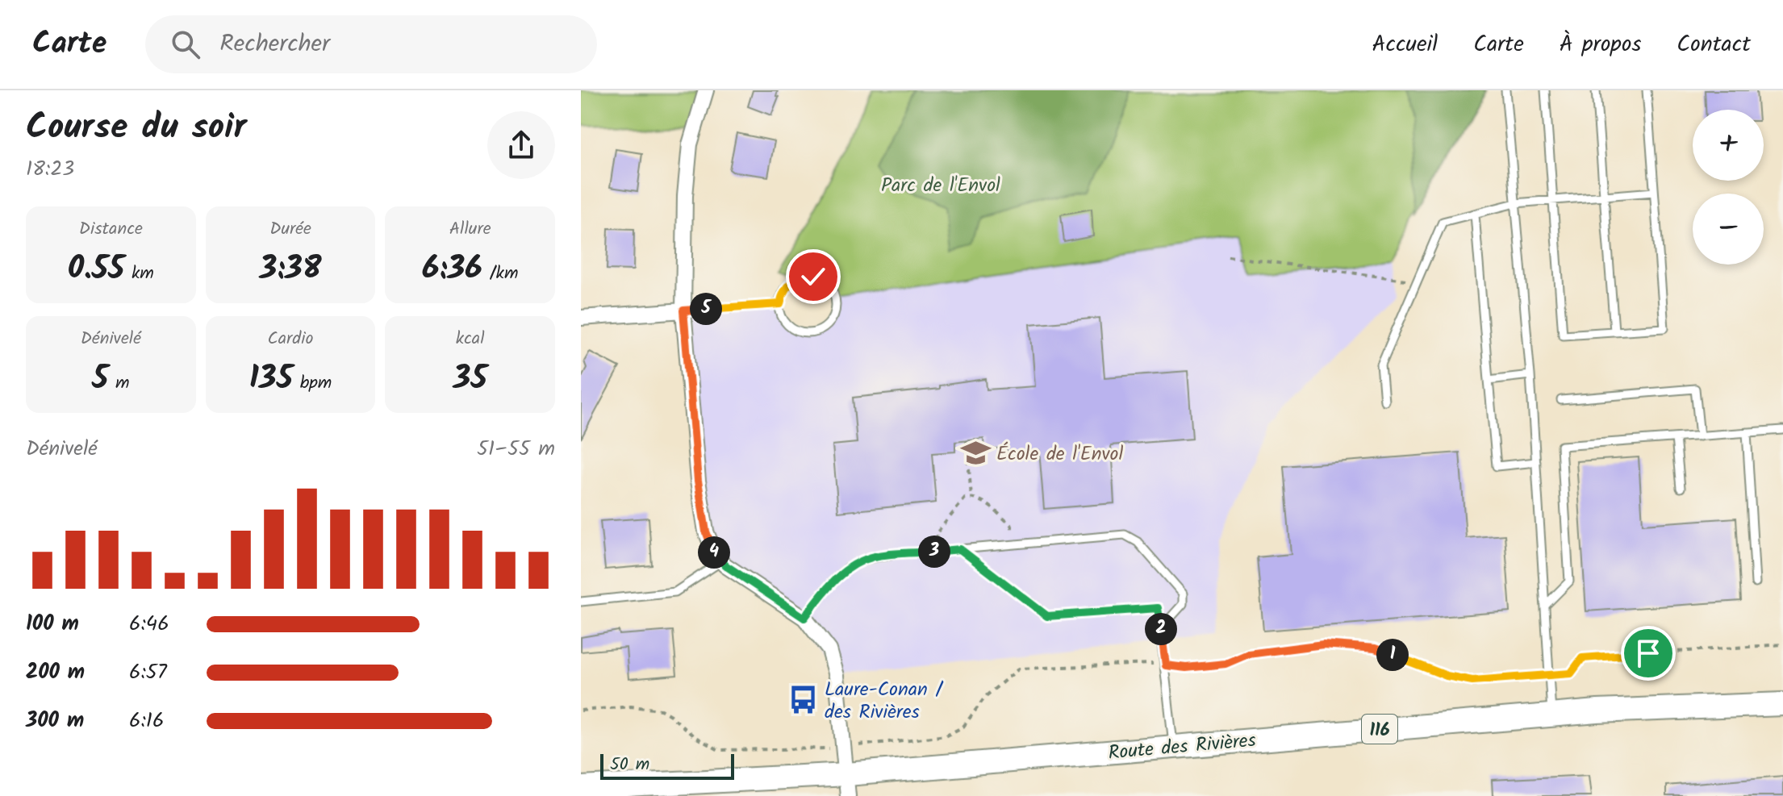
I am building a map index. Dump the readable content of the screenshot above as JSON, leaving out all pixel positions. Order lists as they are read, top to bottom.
{
  "streets": {
    "main road": ["116", "Route des Rivières"]
  },
  "parks": ["Parc de l'Envol"],
  "places": {
    "school or university": ["École de l'Envol"],
    "bus stop": ["Laure-Conan / des Rivières"]
  },
  "scale_bar": "50 m",
  "page": {
    "header": "Carte",
    "search": "Rechercher",
    "nav": [
      "Accueil",
      "Carte",
      "À propos",
      "Contact"
    ],
    "heading": ["Course du soir", "18:23"],
    "map_buttons": ["+", "−"],
    "stats": [
      ["Distance", "0.55 km"],
      ["Durée", "3:38"],
      ["Allure", "6:36 /km"],
      ["Dénivelé", "5 m"],
      ["Cardio", "135 bpm"],
      ["kcal", "35"]
    ],
    "pins": [
      "5",
      "3",
      "4",
      "2",
      "1"
    ],
    "chart": ["Dénivelé", "51–55 m"],
    "list": [
      {
        "name": "100 m",
        "note": "6:46"
      },
      {
        "name": "200 m",
        "note": "6:57"
      },
      {
        "name": "300 m",
        "note": "6:16"
      }
    ],
    "scale": "50 m"
  }
}
